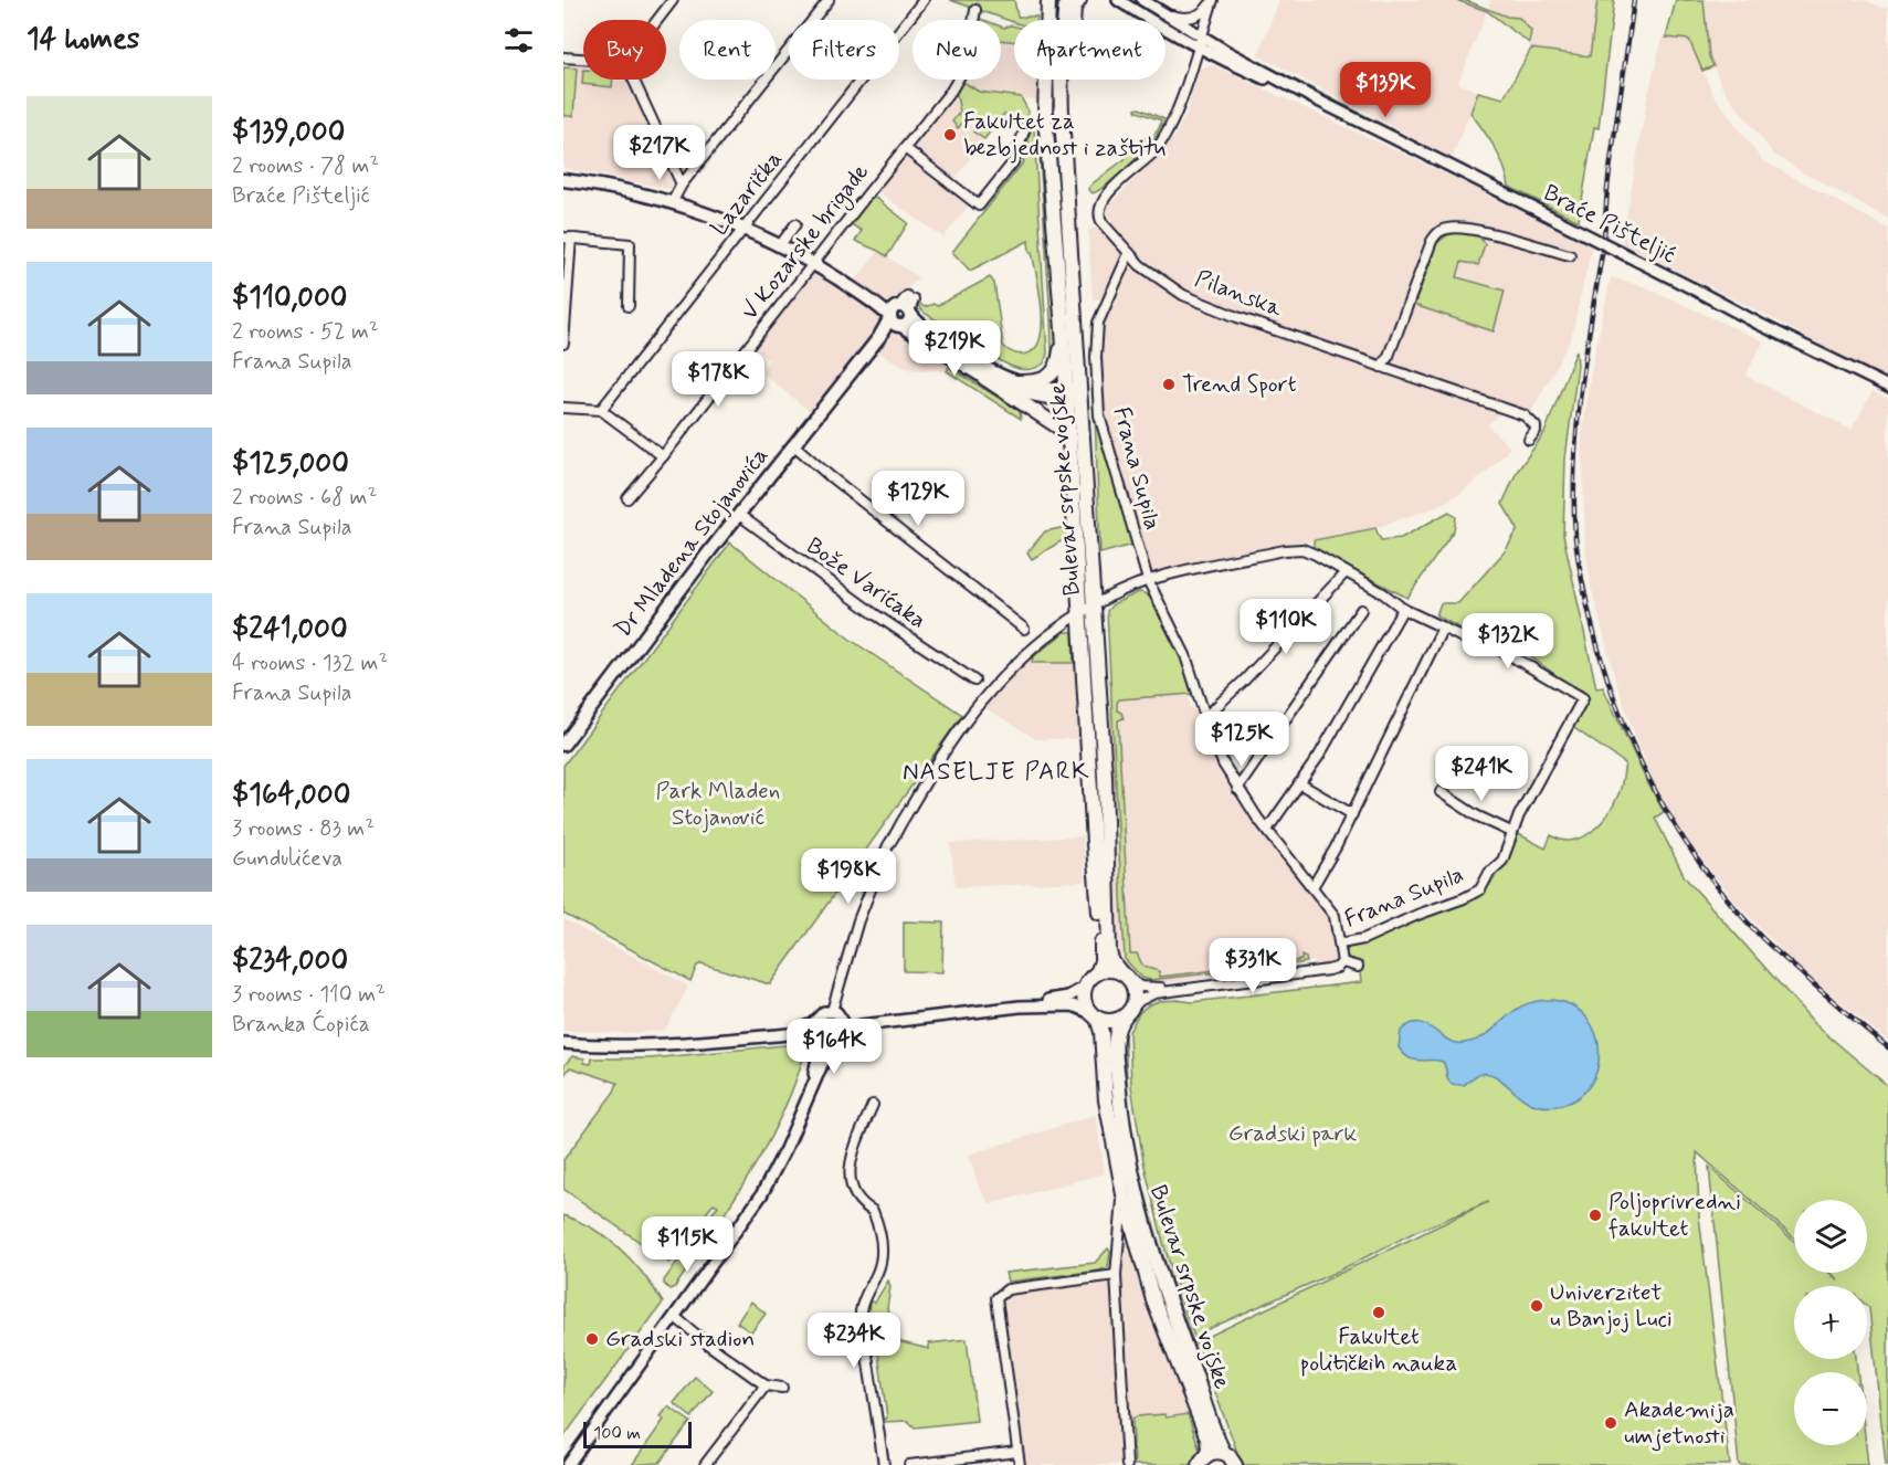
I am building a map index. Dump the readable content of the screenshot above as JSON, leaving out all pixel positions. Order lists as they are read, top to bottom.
{
  "streets": {
    "main road": ["Bulevar srpske vojske", "Dr Mladena Stojanovića"],
    "street": [
      "Lazarička",
      "Braće Pišteljić",
      "V Kozarske brigade",
      "Pilanska",
      "Frana Supila",
      "Bože Varićaka"
    ]
  },
  "crossings": [
    ["Braće Pišteljić", "Pilanska"],
    ["Pilanska", "Frana Supila"],
    ["Frana Supila", "Bulevar srpske vojske"],
    ["Dr Mladena Stojanovića", "Bože Varićaka"]
  ],
  "districts": ["NASELJE PARK"],
  "parks": ["Park Mladen Stojanović", "Gradski park"],
  "places": [
    "Fakultet za bezbjednost i zaštitu",
    "Trend Sport",
    "Poljoprivredni fakultet",
    "Univerzitet u Banjoj Luci",
    "Fakultet političkih nauka",
    "Gradski stadion",
    "Akademija umjetnosti"
  ],
  "scale_bar": "100 m",
  "page": {
    "heading": "14 homes",
    "chip": [
      "Buy",
      "Rent",
      "Filters",
      "New",
      "Apartment"
    ],
    "price": [
      "$139K",
      "$217K",
      "$219K",
      "$178K",
      "$129K",
      "$110K",
      "$132K",
      "$125K",
      "$241K",
      "$198K",
      "$331K",
      "$164K",
      "$115K",
      "$234K"
    ],
    "list": [
      {
        "name": "$139,000",
        "note": "2 rooms · 78 m² · Braće Pišteljić"
      },
      {
        "name": "$110,000",
        "note": "2 rooms · 52 m² · Frana Supila"
      },
      {
        "name": "$125,000",
        "note": "2 rooms · 68 m² · Frana Supila"
      },
      {
        "name": "$241,000",
        "note": "4 rooms · 132 m² · Frana Supila"
      },
      {
        "name": "$164,000",
        "note": "3 rooms · 83 m² · Gundulićeva"
      },
      {
        "name": "$234,000",
        "note": "3 rooms · 110 m² · Branka Ćopića"
      }
    ],
    "map_buttons": ["+", "−"],
    "scale": "100 m"
  }
}
